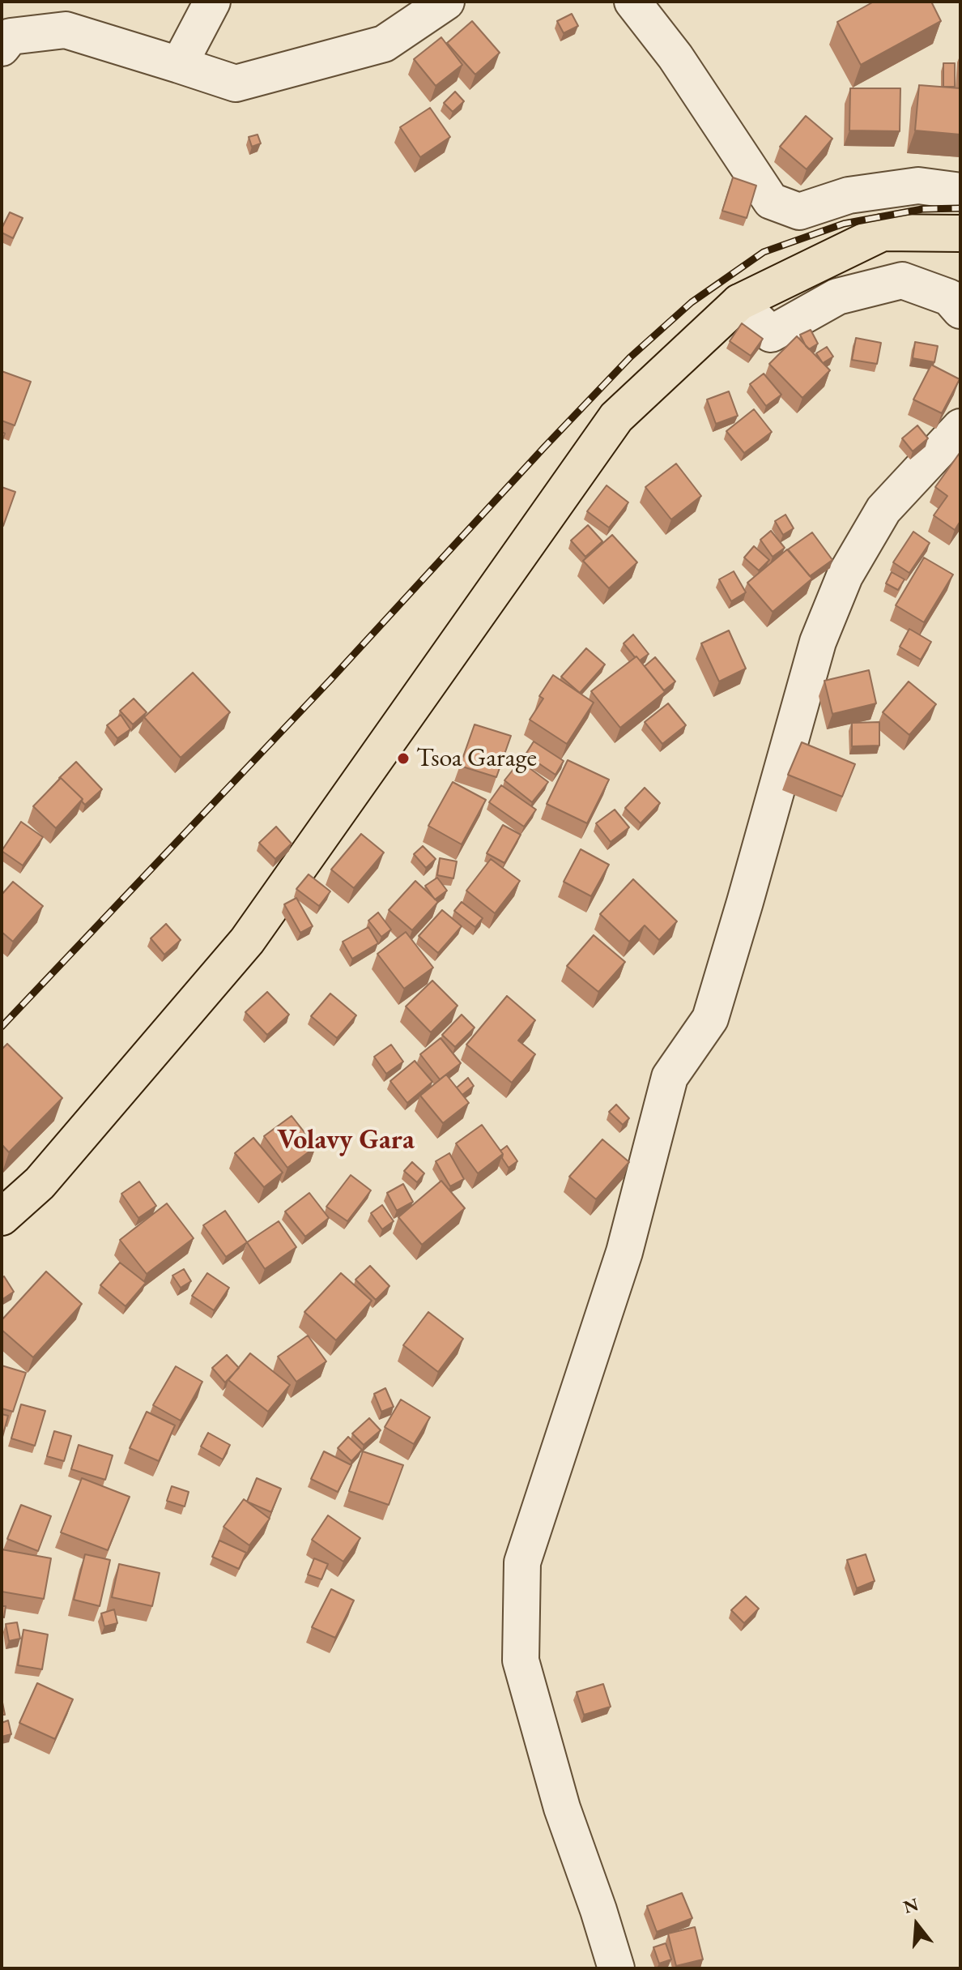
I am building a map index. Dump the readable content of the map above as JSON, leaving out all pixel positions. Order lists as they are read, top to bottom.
{
  "districts": ["Volavy Gara"],
  "places": ["Tsoa Garage"],
  "north": "top"
}
